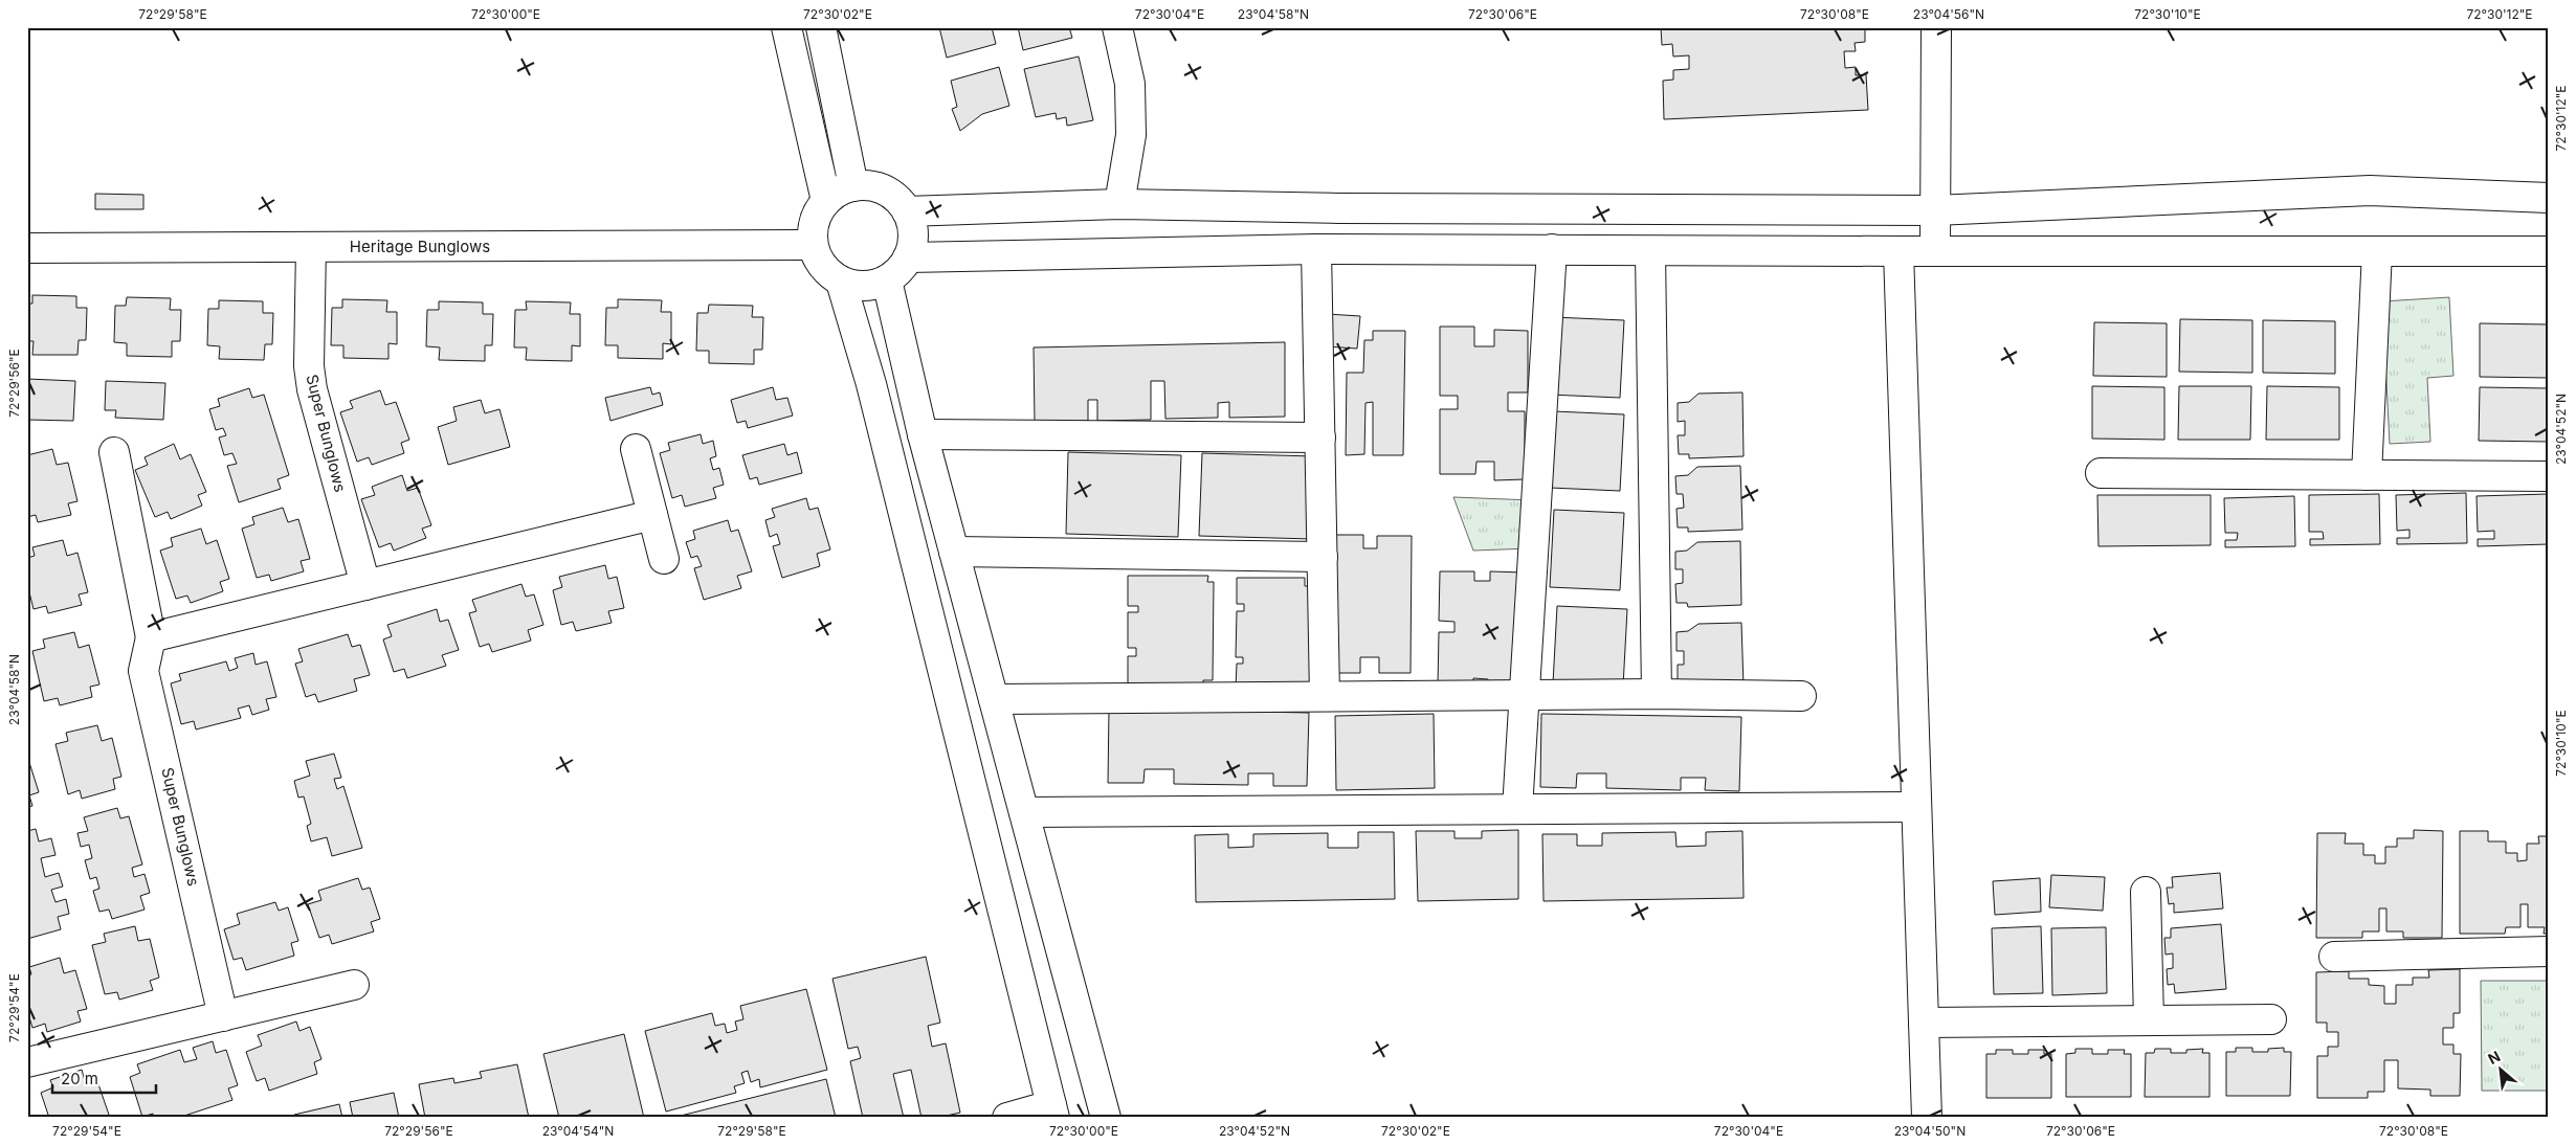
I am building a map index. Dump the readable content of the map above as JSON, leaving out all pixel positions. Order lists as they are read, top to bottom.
{
  "streets": {
    "street": ["Heritage Bunglows", "Super Bunglows"]
  },
  "crossings": [
    ["Heritage Bunglows", "Super Bunglows"]
  ],
  "scale_bar": "20 m",
  "north": "top left",
  "coordinates": [
    "72°29'58\"E",
    "72°30'00\"E",
    "72°30'02\"E",
    "72°30'04\"E",
    "23°04'58\"N",
    "72°30'06\"E",
    "72°30'08\"E",
    "23°04'56\"N",
    "72°30'10\"E",
    "72°30'12\"E",
    "72°29'56\"E",
    "23°04'52\"N",
    "72°29'54\"E",
    "23°04'54\"N",
    "23°04'50\"N"
  ]
}
